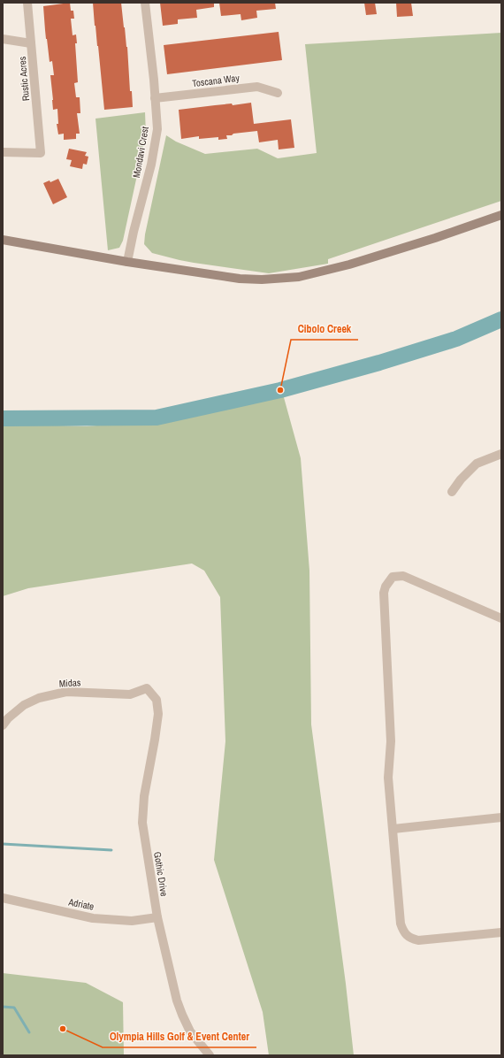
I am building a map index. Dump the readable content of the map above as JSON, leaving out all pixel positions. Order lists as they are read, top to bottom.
{
  "streets": {
    "street": [
      "Rustic Acres",
      "Toscana Way",
      "Mondavi Crest",
      "Midas",
      "Gothic Drive",
      "Adriate"
    ]
  },
  "crossings": [
    ["Toscana Way", "Mondavi Crest"],
    ["Midas", "Gothic Drive"],
    ["Gothic Drive", "Adriate"]
  ],
  "places": ["Cibolo Creek", "Olympia Hills Golf & Event Center"]
}
